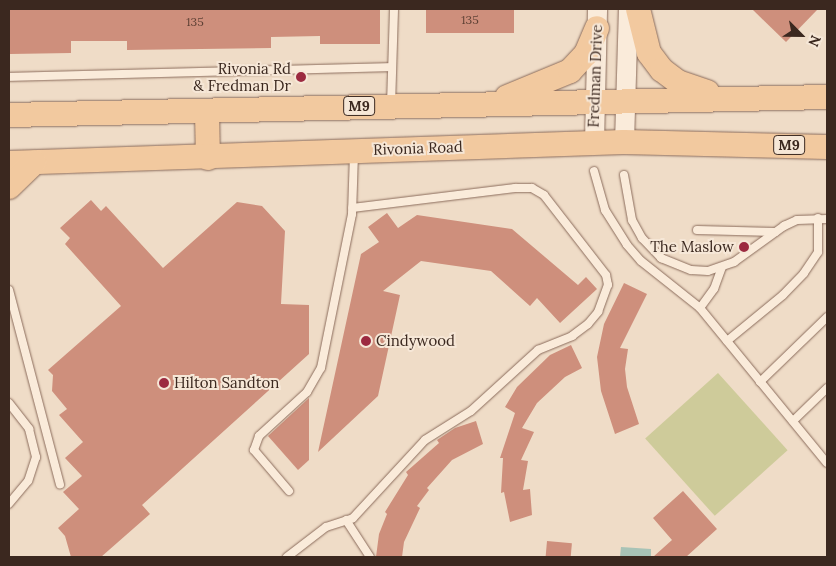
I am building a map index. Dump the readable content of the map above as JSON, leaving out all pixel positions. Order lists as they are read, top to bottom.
{
  "streets": {
    "main road": ["M9", "Rivonia Road"],
    "street": ["Fredman Drive"]
  },
  "crossings": [
    ["Fredman Drive", "M9"],
    ["Fredman Drive", "Rivonia Road"]
  ],
  "places": [
    "Rivonia Rd & Fredman Dr",
    "The Maslow",
    "Cindywood",
    "Hilton Sandton"
  ],
  "house_numbers": ["135", "135"],
  "north": "bottom right"
}
